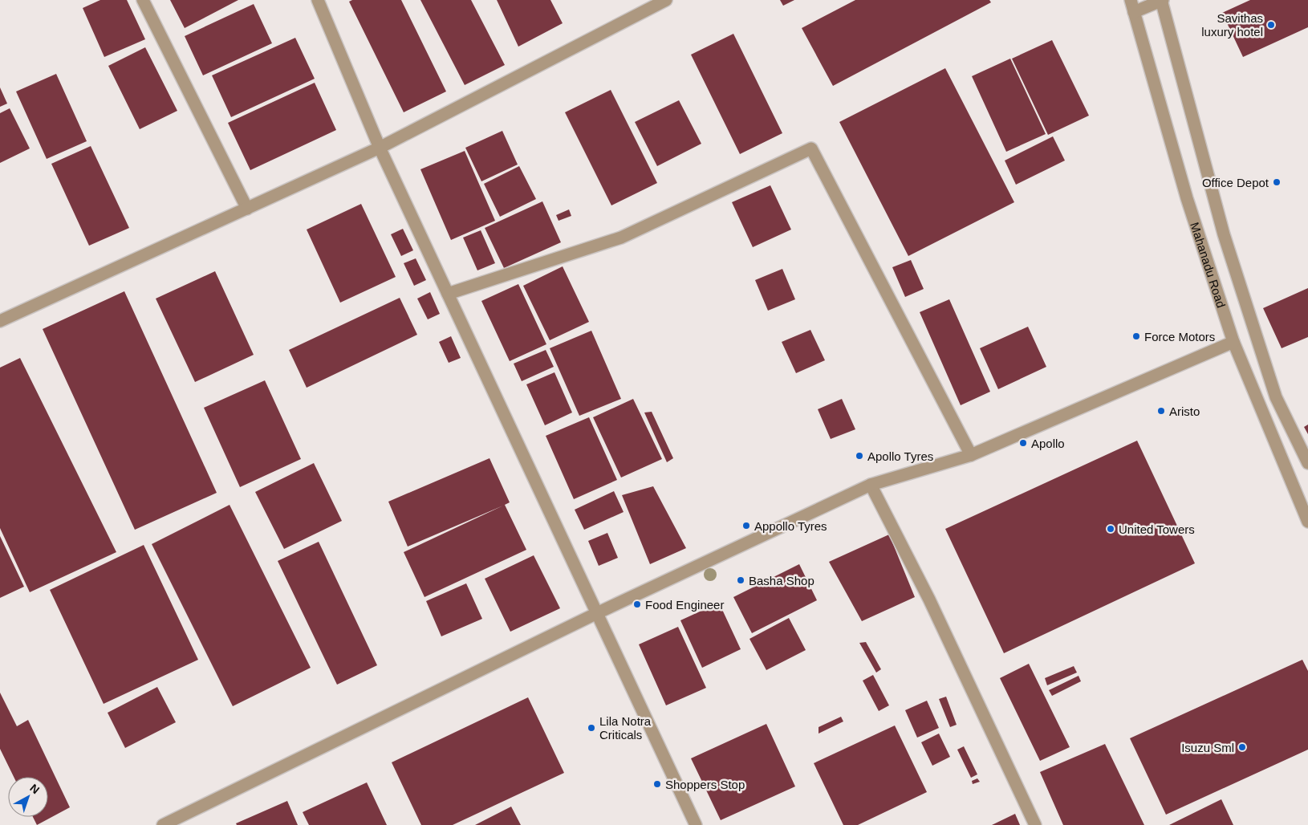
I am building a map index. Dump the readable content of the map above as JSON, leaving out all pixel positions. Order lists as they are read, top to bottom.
{
  "streets": {
    "street": ["Mahanadu Road"]
  },
  "places": [
    "Savithas luxury hotel",
    "Office Depot",
    "Force Motors",
    "Aristo",
    "Apollo",
    "Apollo Tyres",
    "Appollo Tyres",
    "United Towers",
    "Basha Shop",
    "Food Engineer",
    "Lila Notra Criticals",
    "Isuzu Sml",
    "Shoppers Stop"
  ],
  "north": "top right"
}
